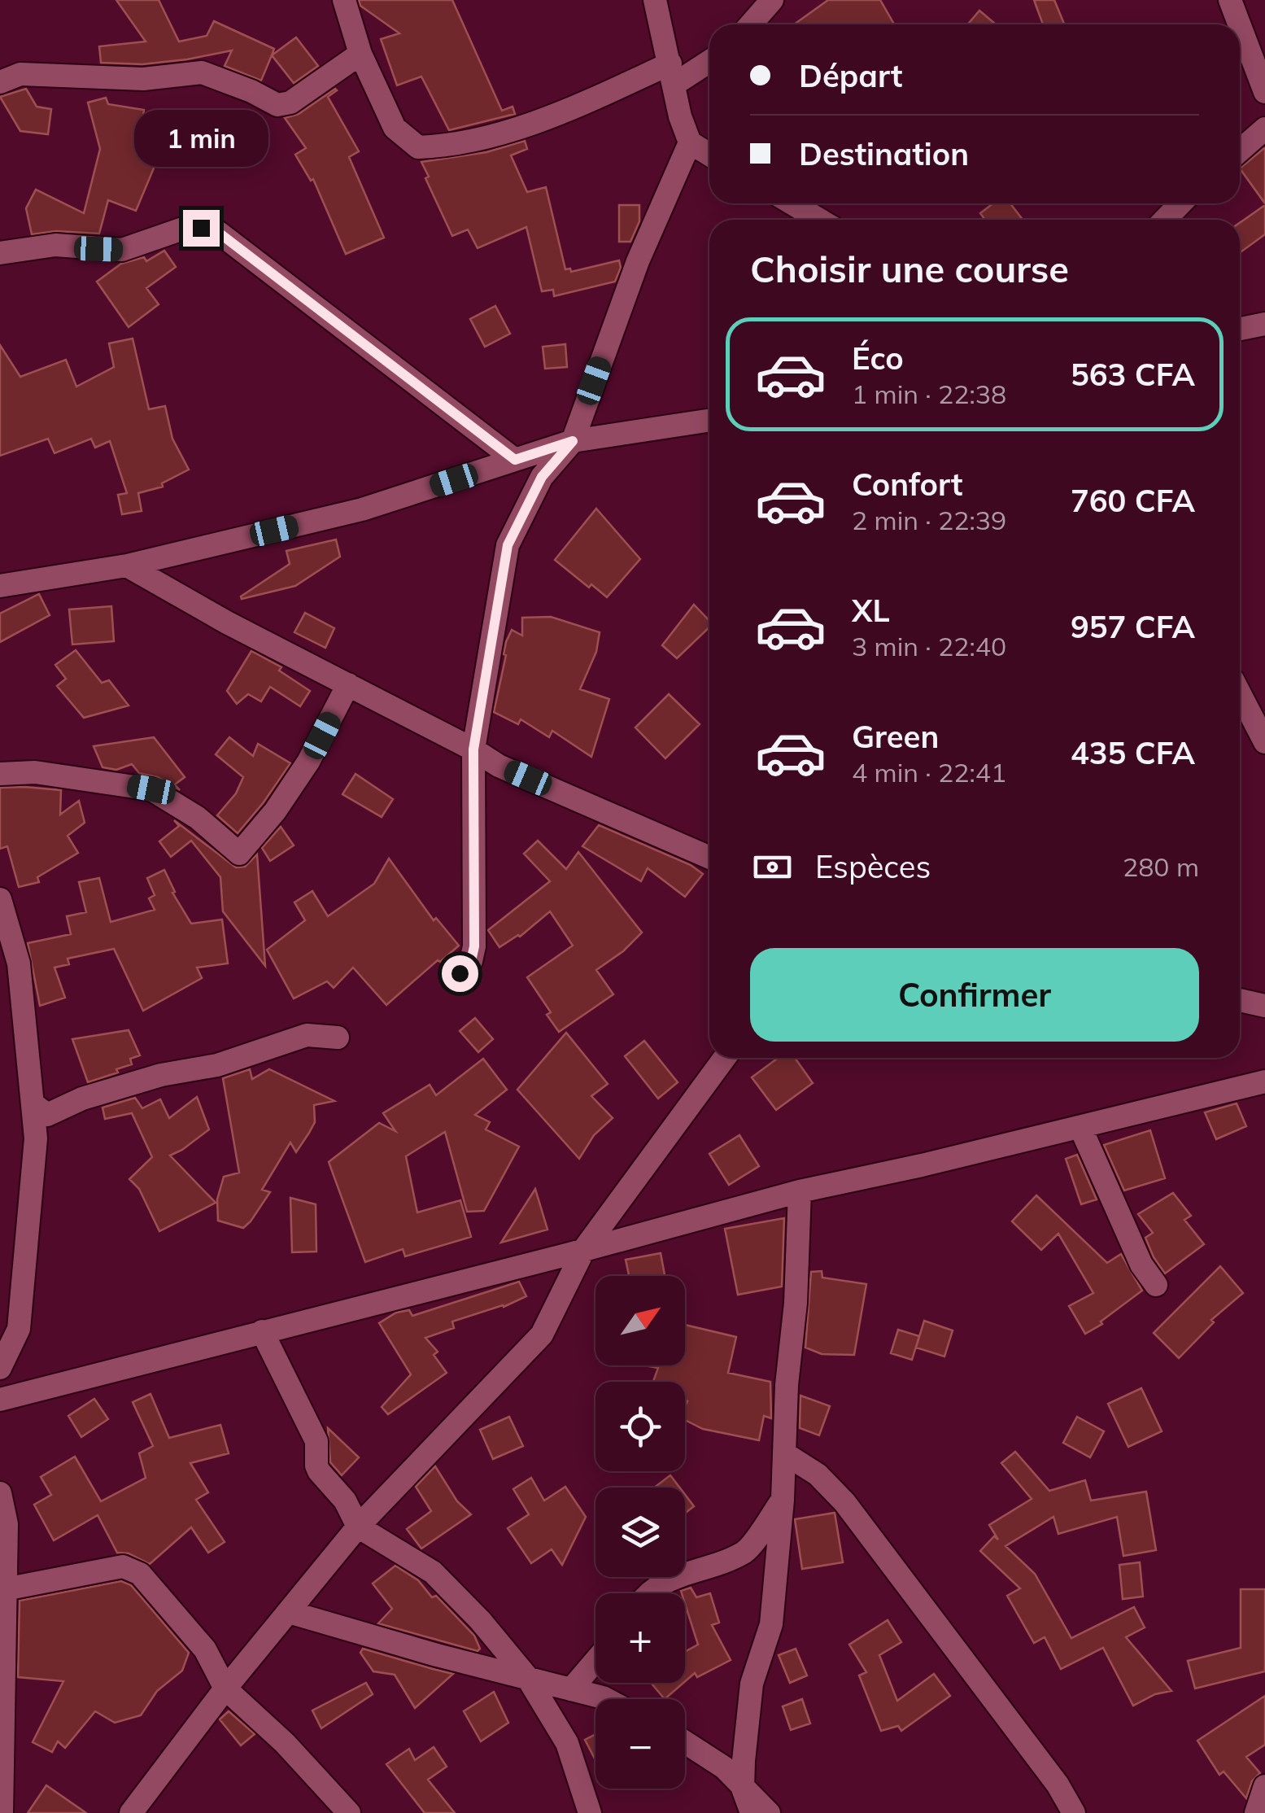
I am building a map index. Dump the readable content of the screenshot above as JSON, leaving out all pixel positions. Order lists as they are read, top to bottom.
{
  "north": "top right",
  "page": {
    "banner": ["Départ", "Destination"],
    "bubble": "1 min",
    "heading": "Choisir une course",
    "list": [
      {
        "name": "Éco",
        "note": "1 min · 22:38",
        "value": "563 CFA"
      },
      {
        "name": "Confort",
        "note": "2 min · 22:39",
        "value": "760 CFA"
      },
      {
        "name": "XL",
        "note": "3 min · 22:40",
        "value": "957 CFA"
      },
      {
        "name": "Green",
        "note": "4 min · 22:41",
        "value": "435 CFA"
      }
    ],
    "pay": ["Espèces", "280 m"],
    "buttons": "Confirmer",
    "map_buttons": ["+", "−"]
  }
}
